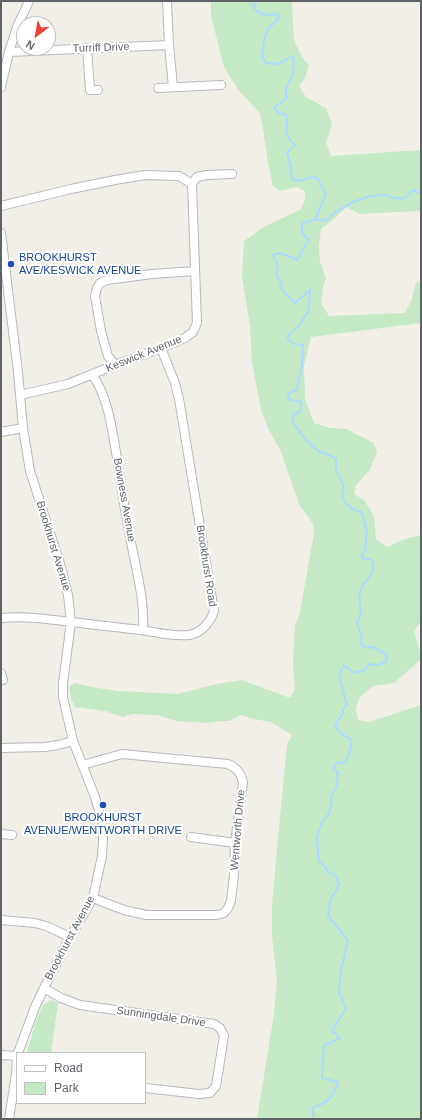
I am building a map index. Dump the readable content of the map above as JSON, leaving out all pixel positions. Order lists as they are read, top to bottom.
{
  "streets": {
    "street": [
      "Turriff Drive",
      "Keswick Avenue",
      "Bowness Avenue",
      "Brookhurst Avenue",
      "Brookhurst Road",
      "Wentworth Drive",
      "Sunningdale Drive"
    ]
  },
  "crossings": [
    ["Keswick Avenue", "Bowness Avenue"],
    ["Keswick Avenue", "Brookhurst Avenue"],
    ["Keswick Avenue", "Brookhurst Road"],
    ["Bowness Avenue", "Brookhurst Road"],
    ["Brookhurst Avenue", "Brookhurst Road"],
    ["Brookhurst Avenue", "Wentworth Drive"],
    ["Brookhurst Avenue", "Sunningdale Drive"]
  ],
  "places": ["BROOKHURST AVE/KESWICK AVENUE", "BROOKHURST AVENUE/WENTWORTH DRIVE"],
  "legend": ["Road", "Park"],
  "north": "bottom left"
}
